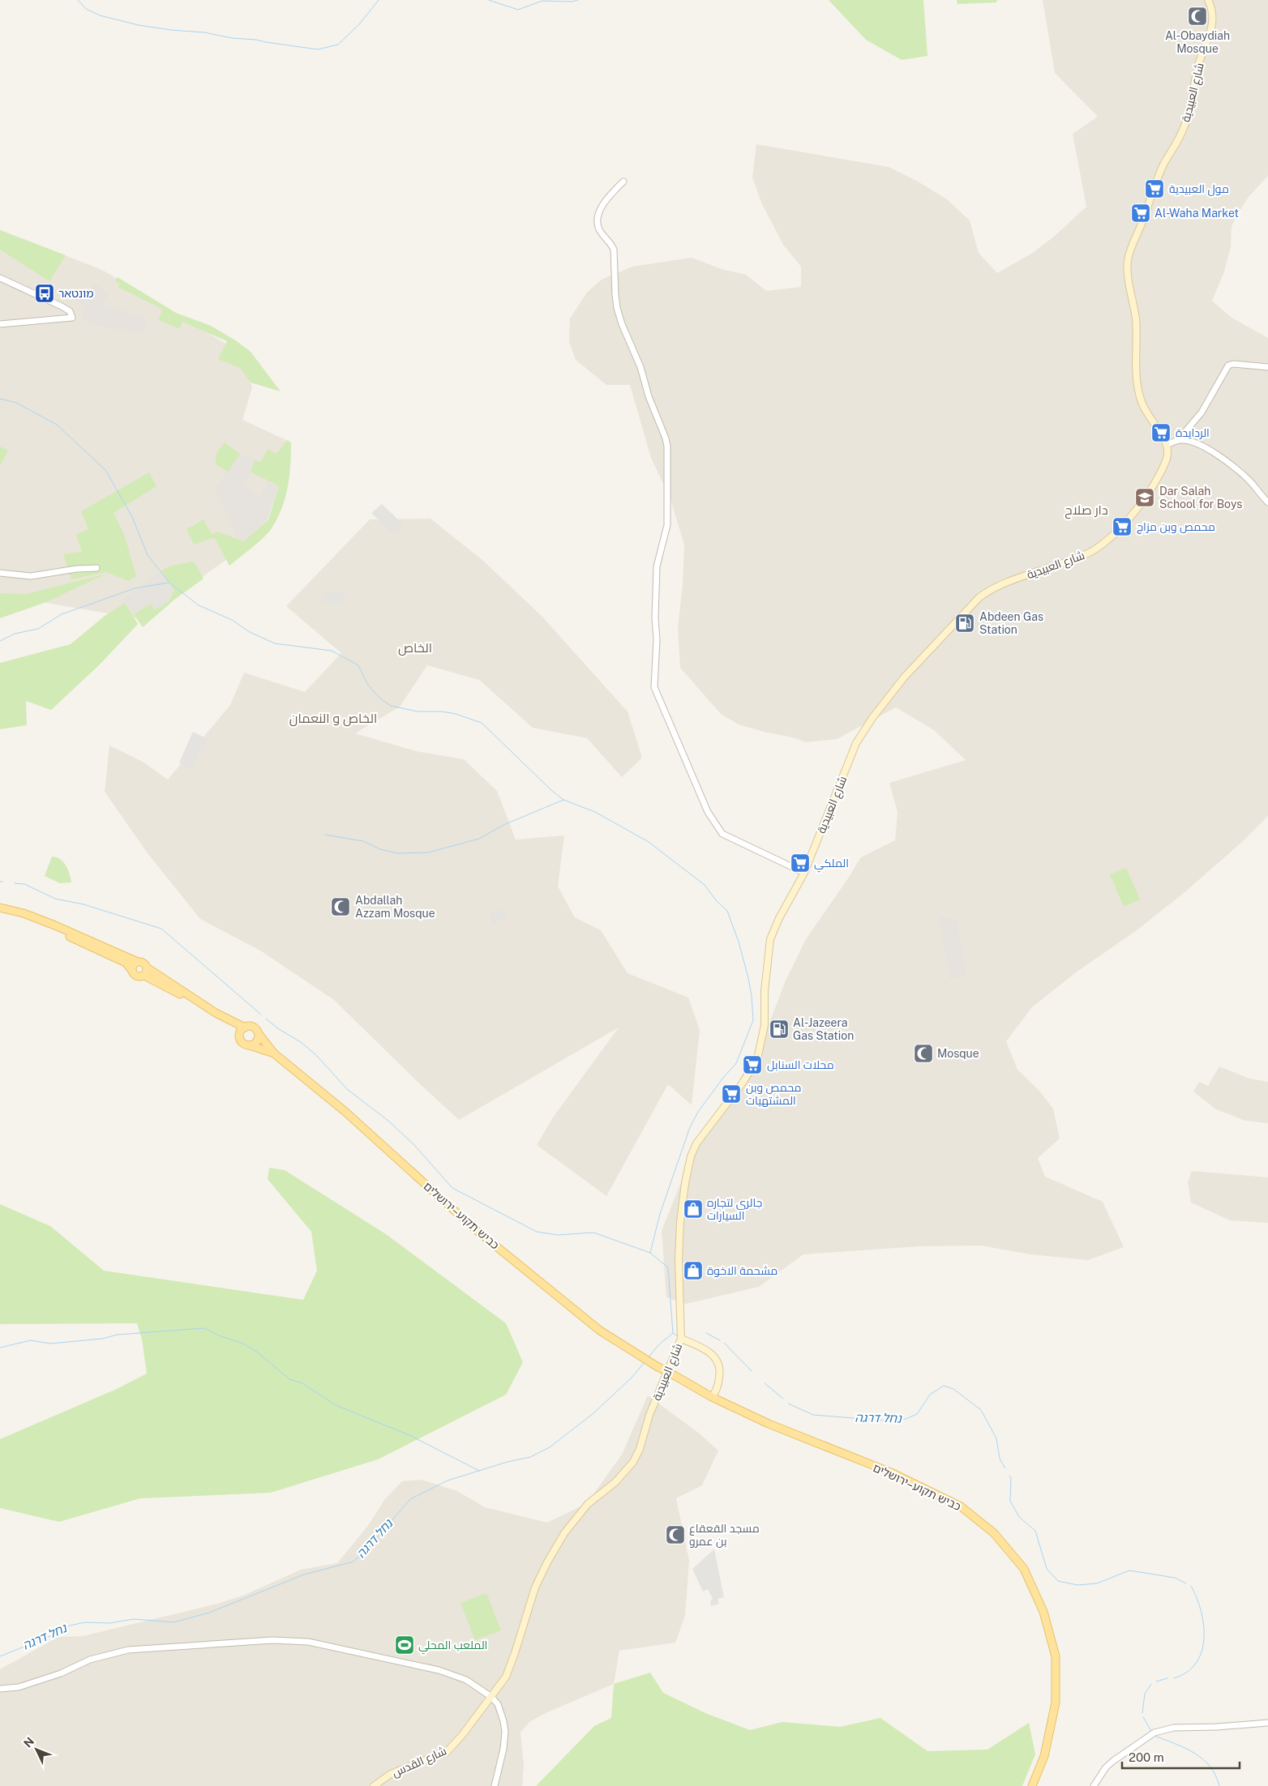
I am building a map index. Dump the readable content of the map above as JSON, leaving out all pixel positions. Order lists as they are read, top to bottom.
{
  "streets": {
    "main road": ["شارع العبيدية", "כביש תקוע–ירושלים", "شارع القدس"]
  },
  "crossings": [
    ["شارع العبيدية", "شارع القدس"]
  ],
  "districts": ["دار صلاح", "الخاص", "الخاص و النعمان"],
  "water": ["נחל דרגה"],
  "places": {
    "mosque": [
      "Al-Obaydiah Mosque",
      "Abdallah Azzam Mosque",
      "Mosque",
      "مسجد القعقاع بن عمرو"
    ],
    "supermarket": [
      "مول العبيدية",
      "Al-Waha Market",
      "الردايدة",
      "محمص وبن مزاج",
      "الملكي",
      "محلات السنابل",
      "محمص وبن المشتهيات"
    ],
    "bus stop": ["מונטאר"],
    "school or university": ["Dar Salah School for Boys"],
    "fuel station": ["Abdeen Gas Station", "Al-Jazeera Gas Station"],
    "shop": ["جالري لتجاره السيارات", "مشحمة الاخوة"],
    "sports": ["الملعب المحلي"]
  },
  "scale_bar": "200 m",
  "north": "top left"
}
